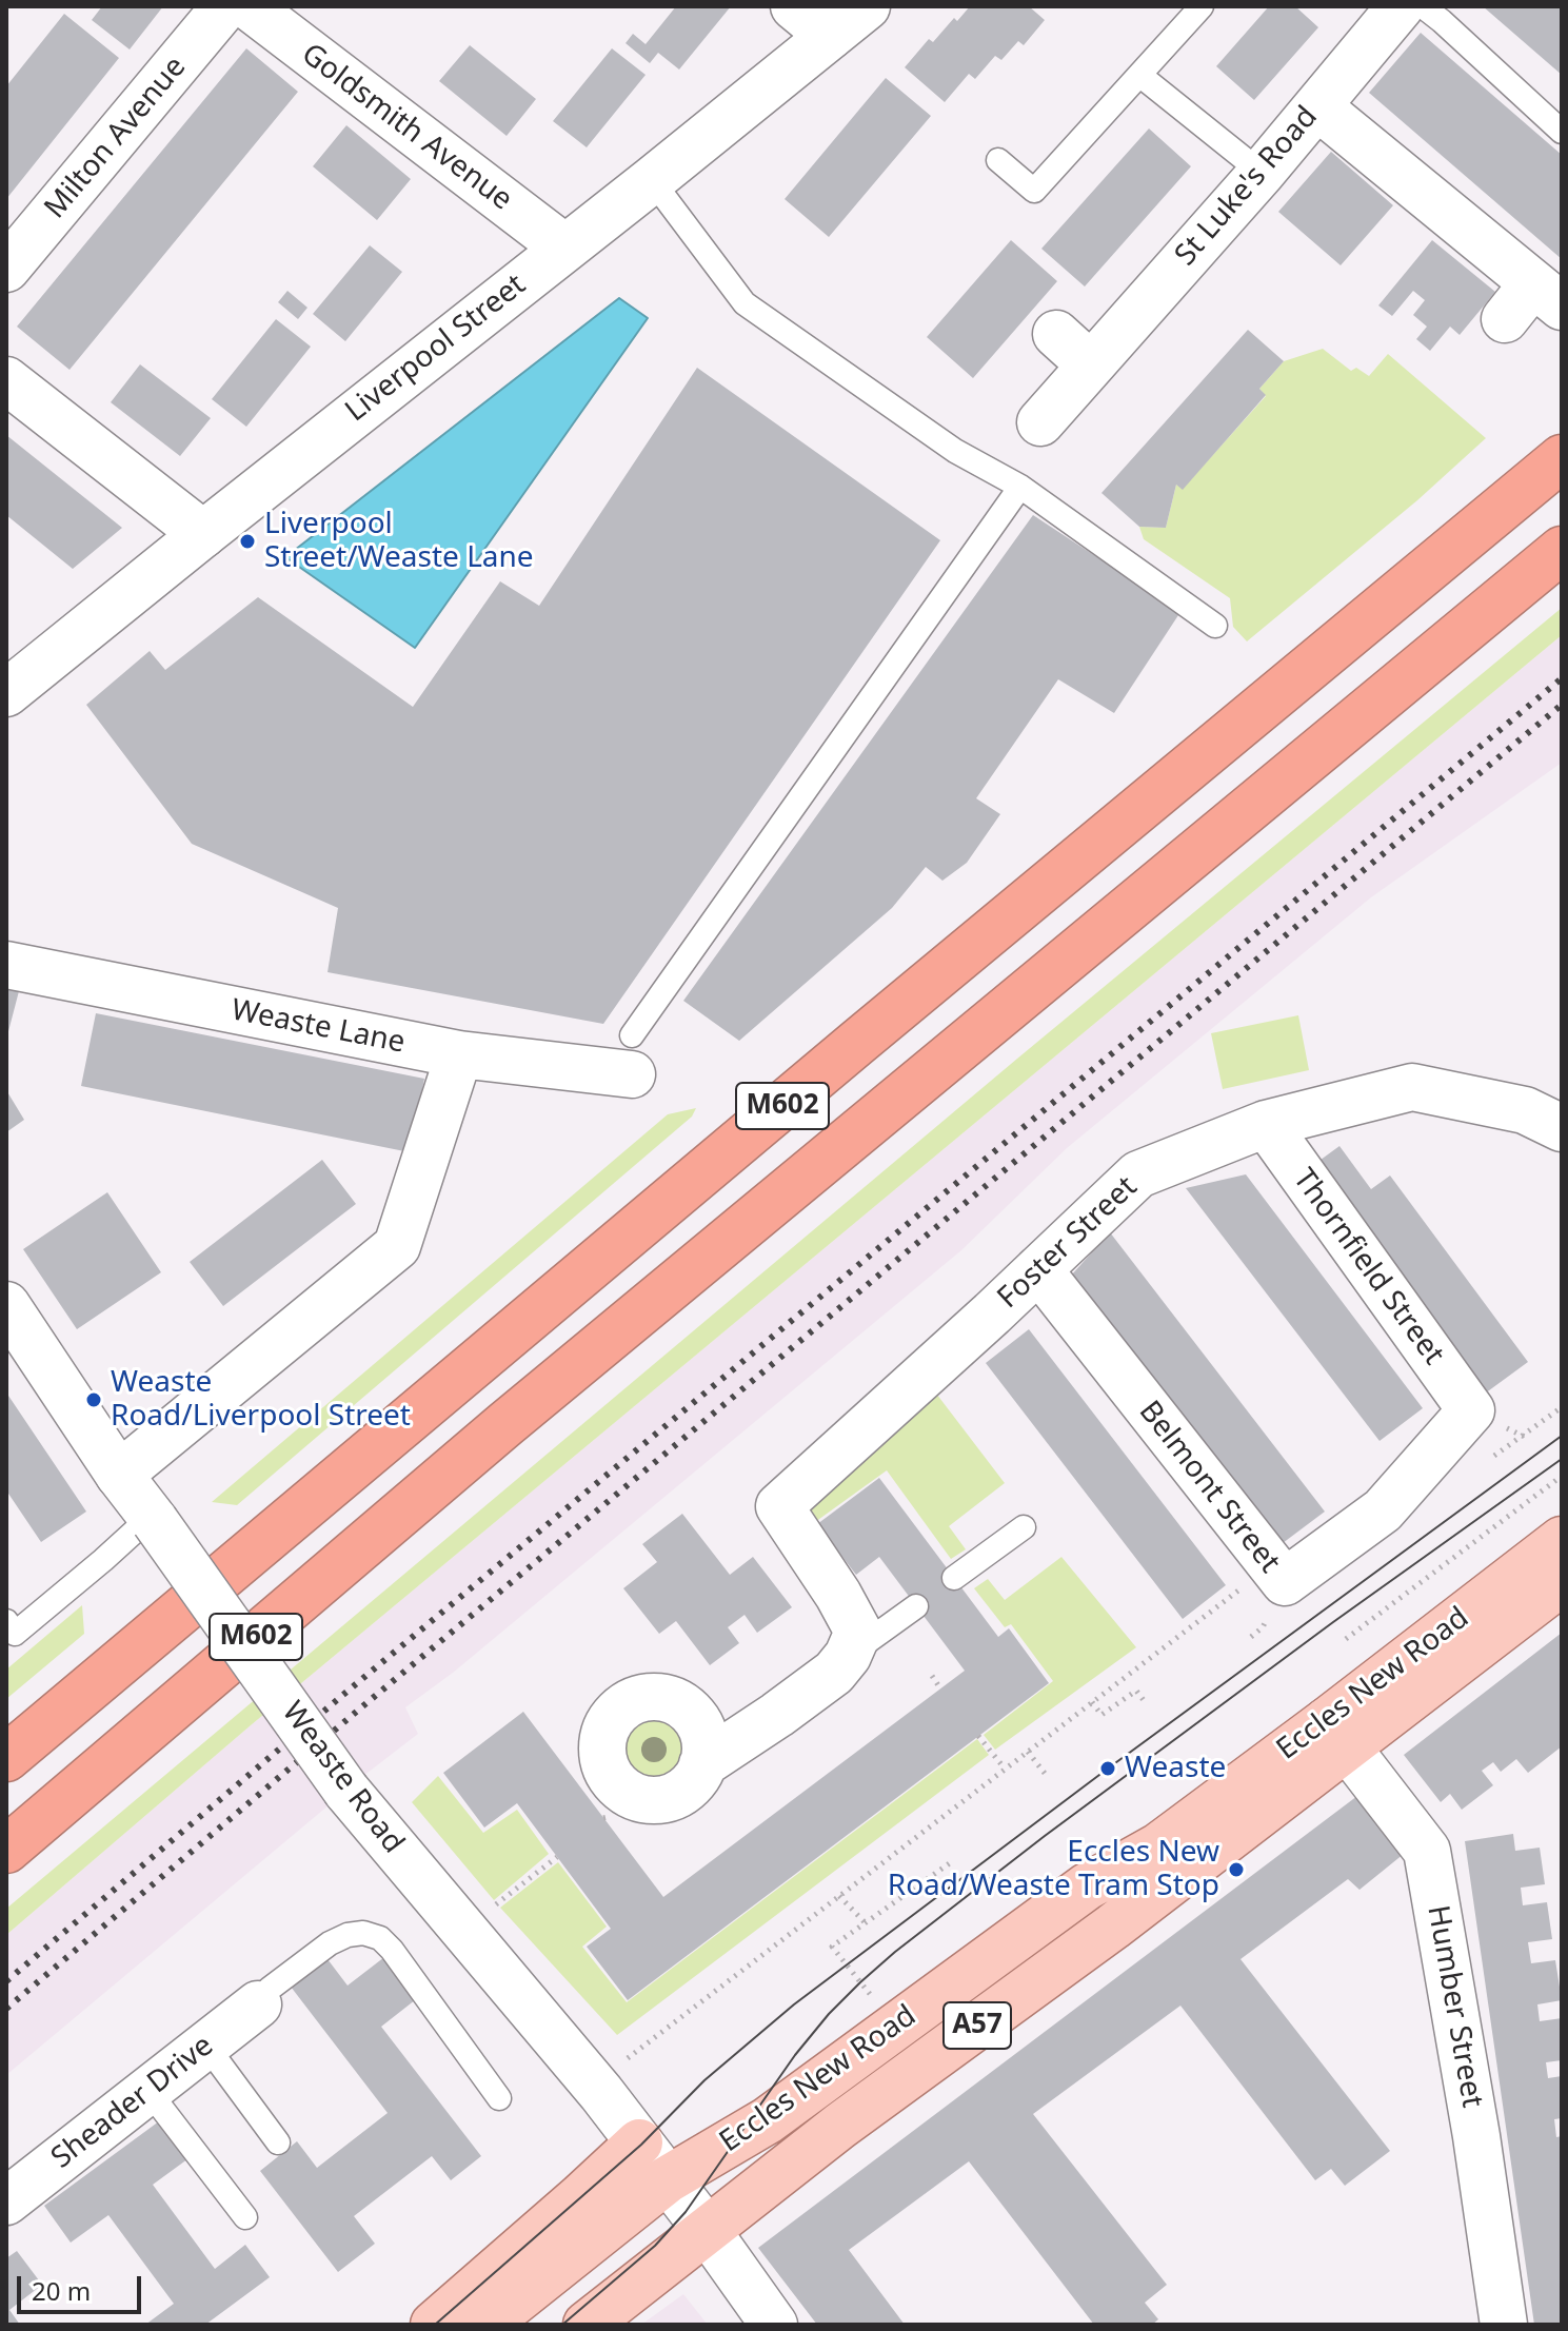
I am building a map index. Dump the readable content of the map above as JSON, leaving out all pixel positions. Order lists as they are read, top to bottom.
{
  "streets": {
    "highway": ["M602"],
    "main road": ["Eccles New Road", "A57"],
    "street": [
      "Goldsmith Avenue",
      "Milton Avenue",
      "St Luke's Road",
      "Liverpool Street",
      "Weaste Lane",
      "Foster Street",
      "Thornfield Street",
      "Belmont Street",
      "Weaste Road",
      "Humber Street",
      "Sheader Drive"
    ]
  },
  "crossings": [
    ["Goldsmith Avenue", "Liverpool Street"],
    ["Foster Street", "Thornfield Street"],
    ["Foster Street", "Belmont Street"],
    ["Thornfield Street", "Belmont Street"],
    ["Eccles New Road", "Weaste Road"],
    ["Eccles New Road", "Humber Street"]
  ],
  "places": [
    "Liverpool Street/Weaste Lane",
    "Weaste Road/Liverpool Street",
    "Weaste",
    "Eccles New Road/Weaste Tram Stop"
  ],
  "scale_bar": "20 m"
}
